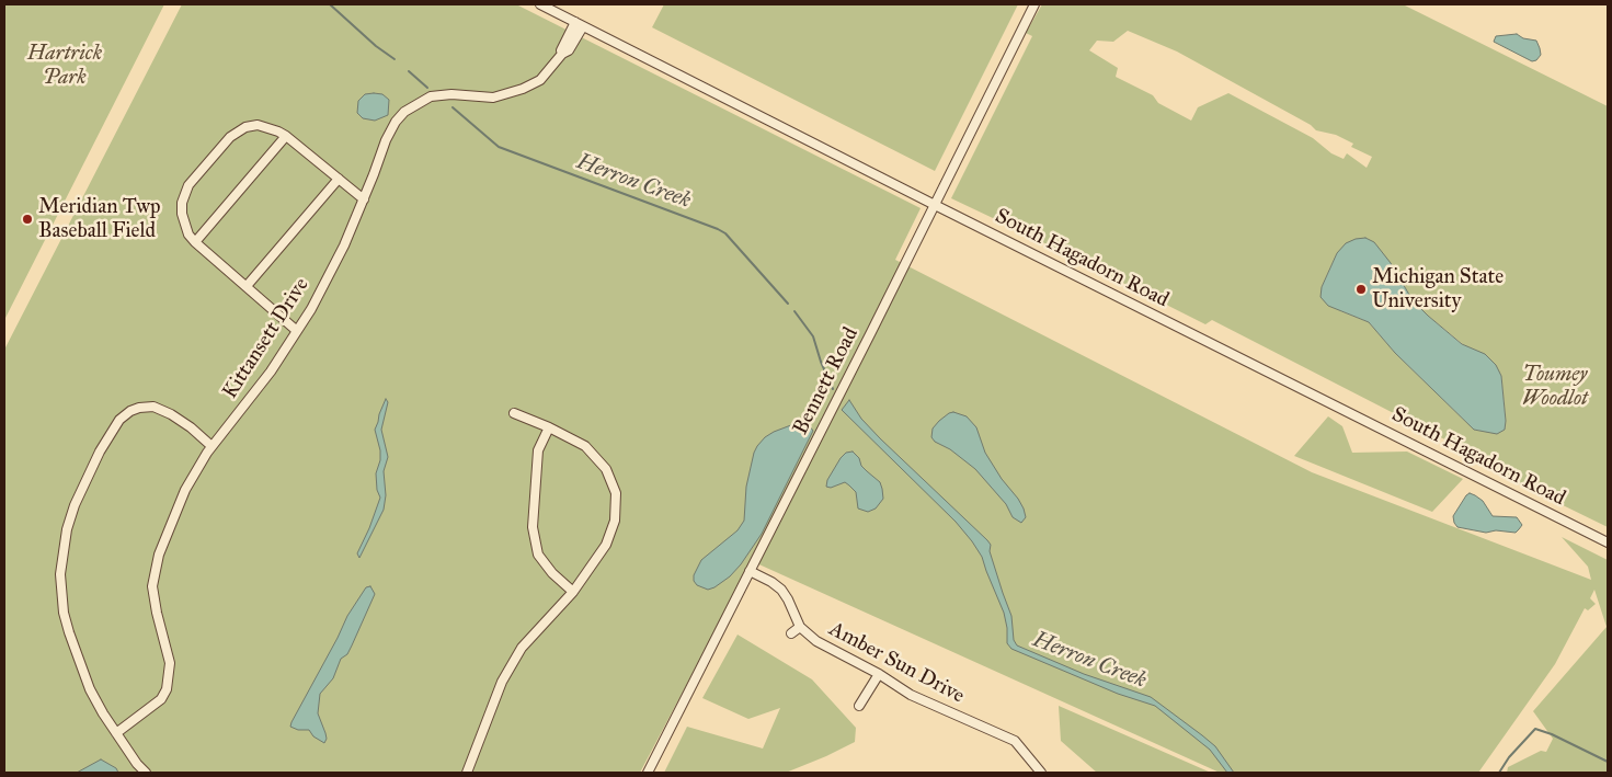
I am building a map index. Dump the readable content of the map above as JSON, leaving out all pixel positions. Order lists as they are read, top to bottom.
{
  "streets": {
    "street": [
      "South Hagadorn Road",
      "Kittansett Drive",
      "Bennett Road",
      "Amber Sun Drive"
    ]
  },
  "crossings": [
    ["South Hagadorn Road", "Kittansett Drive"],
    ["South Hagadorn Road", "Bennett Road"],
    ["Bennett Road", "Amber Sun Drive"]
  ],
  "water": ["Herron Creek"],
  "parks": ["Hartrick Park", "Toumey Woodlot"],
  "places": ["Meridian Twp Baseball Field", "Michigan State University"]
}
